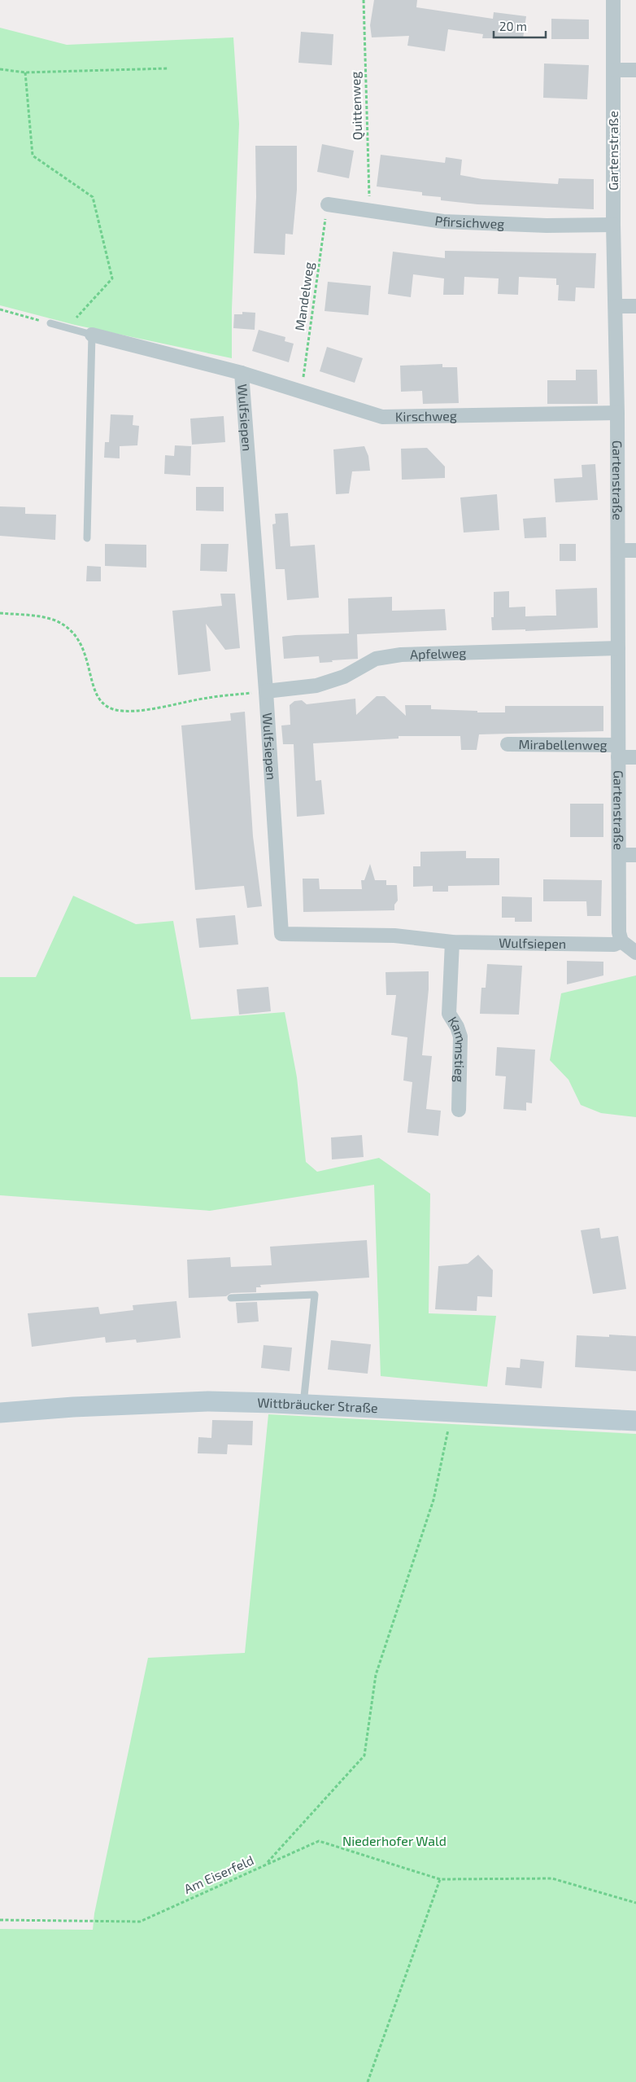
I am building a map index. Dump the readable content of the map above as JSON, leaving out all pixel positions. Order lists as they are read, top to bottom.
{
  "streets": {
    "main road": ["Wittbräucker Straße"],
    "street": [
      "Gartenstraße",
      "Pfirsichweg",
      "Kirschweg",
      "Wulfsiepen",
      "Apfelweg",
      "Mirabellenweg",
      "Kammstieg"
    ],
    "path": ["Quittenweg", "Mandelweg", "Am Eiserfeld"]
  },
  "crossings": [
    ["Quittenweg", "Pfirsichweg"],
    ["Gartenstraße", "Pfirsichweg"],
    ["Gartenstraße", "Kirschweg"],
    ["Gartenstraße", "Wulfsiepen"],
    ["Gartenstraße", "Apfelweg"],
    ["Gartenstraße", "Mirabellenweg"],
    ["Pfirsichweg", "Mandelweg"],
    ["Mandelweg", "Kirschweg"],
    ["Kirschweg", "Wulfsiepen"],
    ["Wulfsiepen", "Apfelweg"],
    ["Wulfsiepen", "Kammstieg"]
  ],
  "parks": ["Niederhofer Wald"],
  "scale_bar": "20 m"
}
